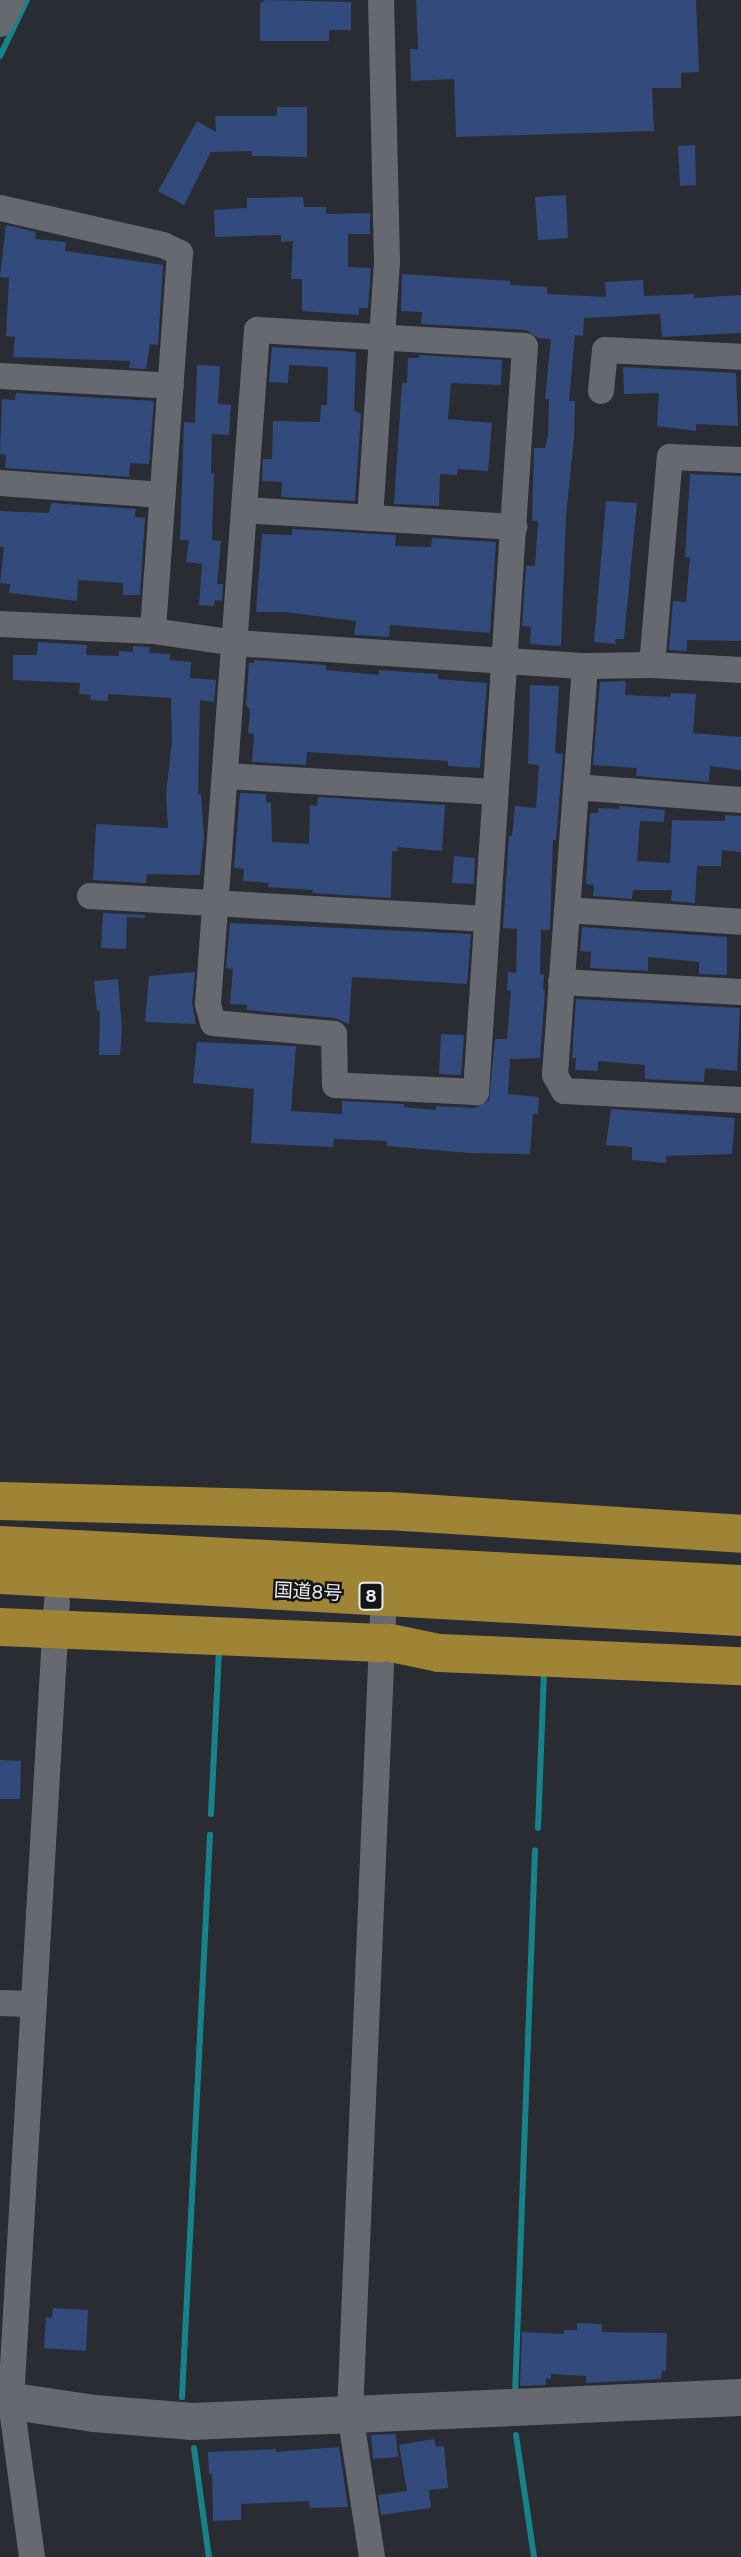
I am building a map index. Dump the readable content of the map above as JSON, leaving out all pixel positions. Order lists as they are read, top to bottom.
{
  "streets": {
    "highway": ["国道8号", "8"]
  }
}
